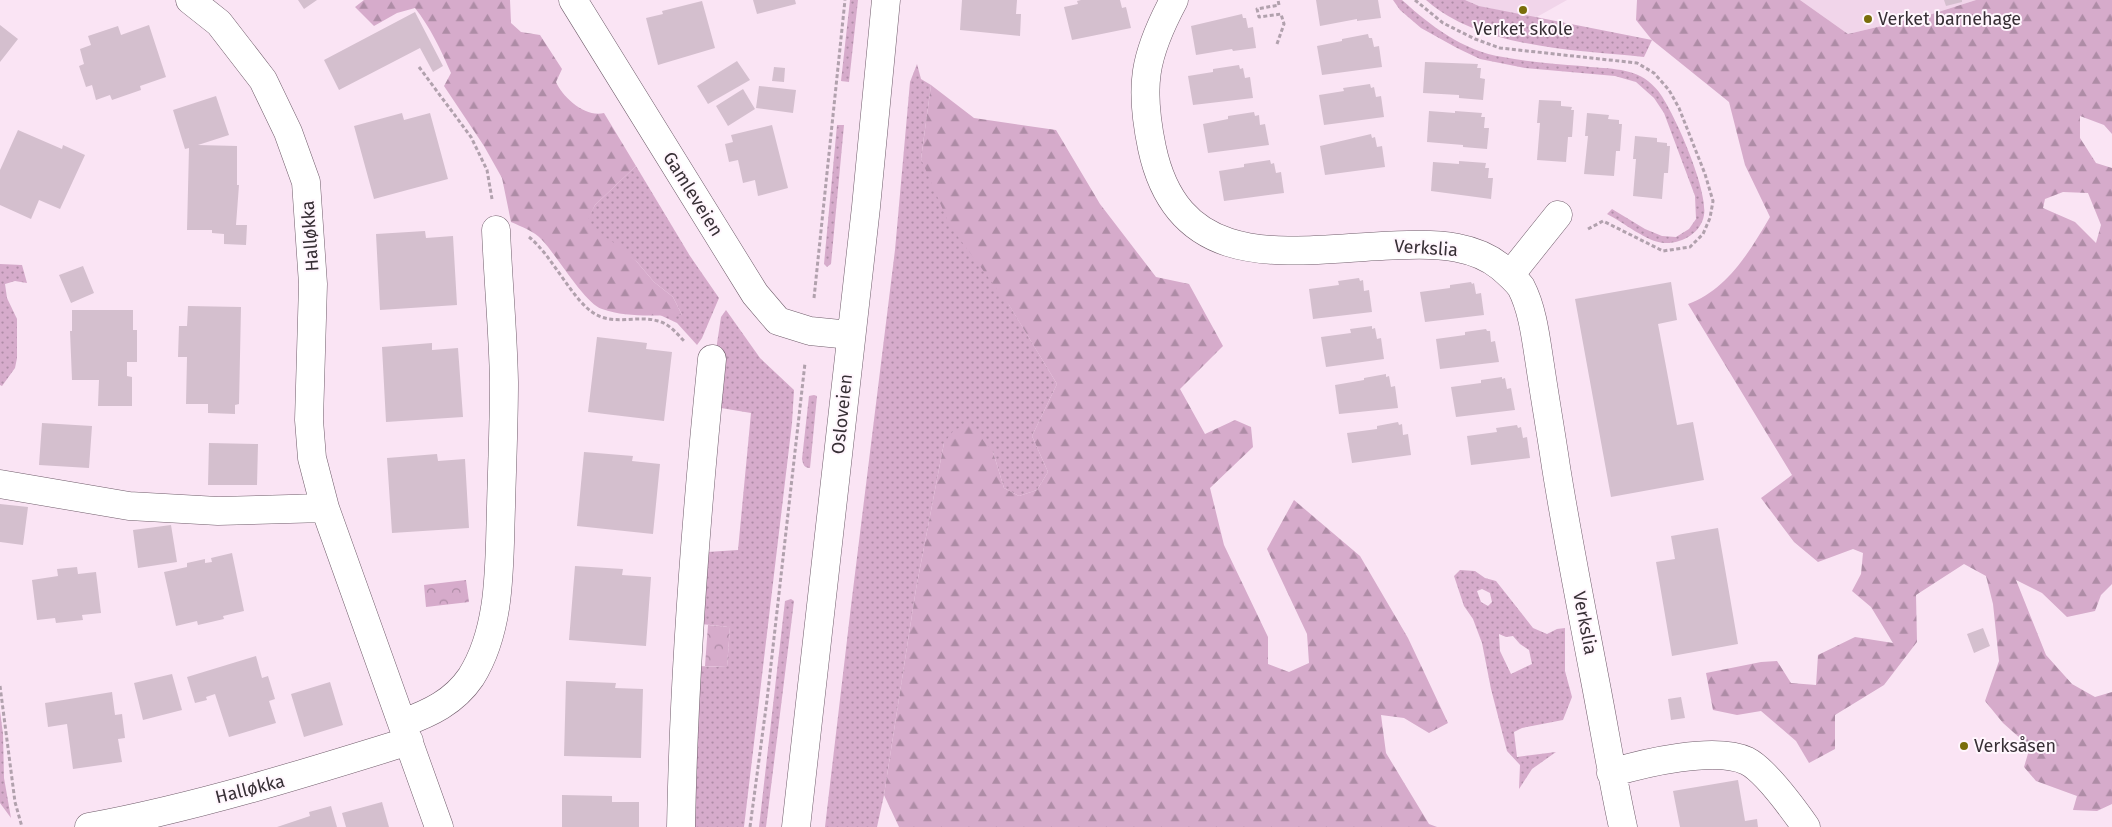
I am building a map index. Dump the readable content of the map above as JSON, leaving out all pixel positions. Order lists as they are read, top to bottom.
{
  "streets": {
    "street": [
      "Gamleveien",
      "Halløkka",
      "Verkslia",
      "Osloveien"
    ]
  },
  "crossings": [
    ["Gamleveien", "Osloveien"]
  ],
  "places": ["Verket skole", "Verket barnehage", "Verksåsen"]
}
